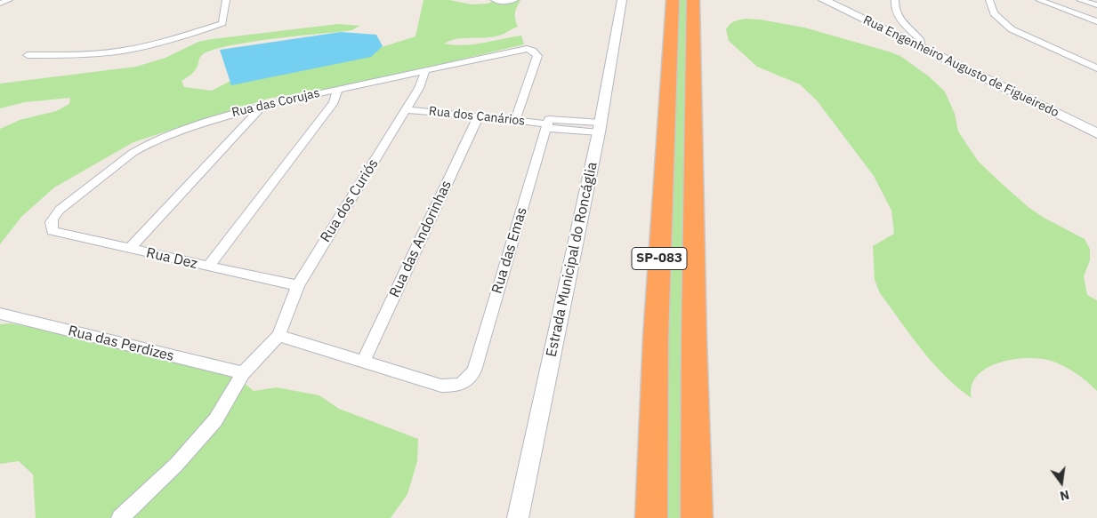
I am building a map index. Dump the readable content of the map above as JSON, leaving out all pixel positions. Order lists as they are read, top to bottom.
{
  "streets": {
    "highway": ["SP-083"],
    "main road": ["Rua Engenheiro Augusto de Figueiredo"],
    "street": [
      "Rua das Corujas",
      "Rua dos Canários",
      "Rua dos Curiós",
      "Rua das Andorinhas",
      "Rua das Emas",
      "Rua Dez",
      "Estrada Municipal do Roncáglia",
      "Rua das Perdizes"
    ]
  },
  "crossings": [
    ["Rua das Corujas", "Rua dos Canários"],
    ["Rua das Corujas", "Rua dos Curiós"],
    ["Rua das Corujas", "Rua Dez"],
    ["Rua dos Canários", "Rua dos Curiós"],
    ["Rua dos Canários", "Rua das Andorinhas"],
    ["Rua dos Canários", "Rua das Emas"],
    ["Rua dos Canários", "Estrada Municipal do Roncáglia"],
    ["Rua dos Curiós", "Rua Dez"],
    ["Rua das Andorinhas", "Rua das Emas"]
  ],
  "north": "bottom"
}
